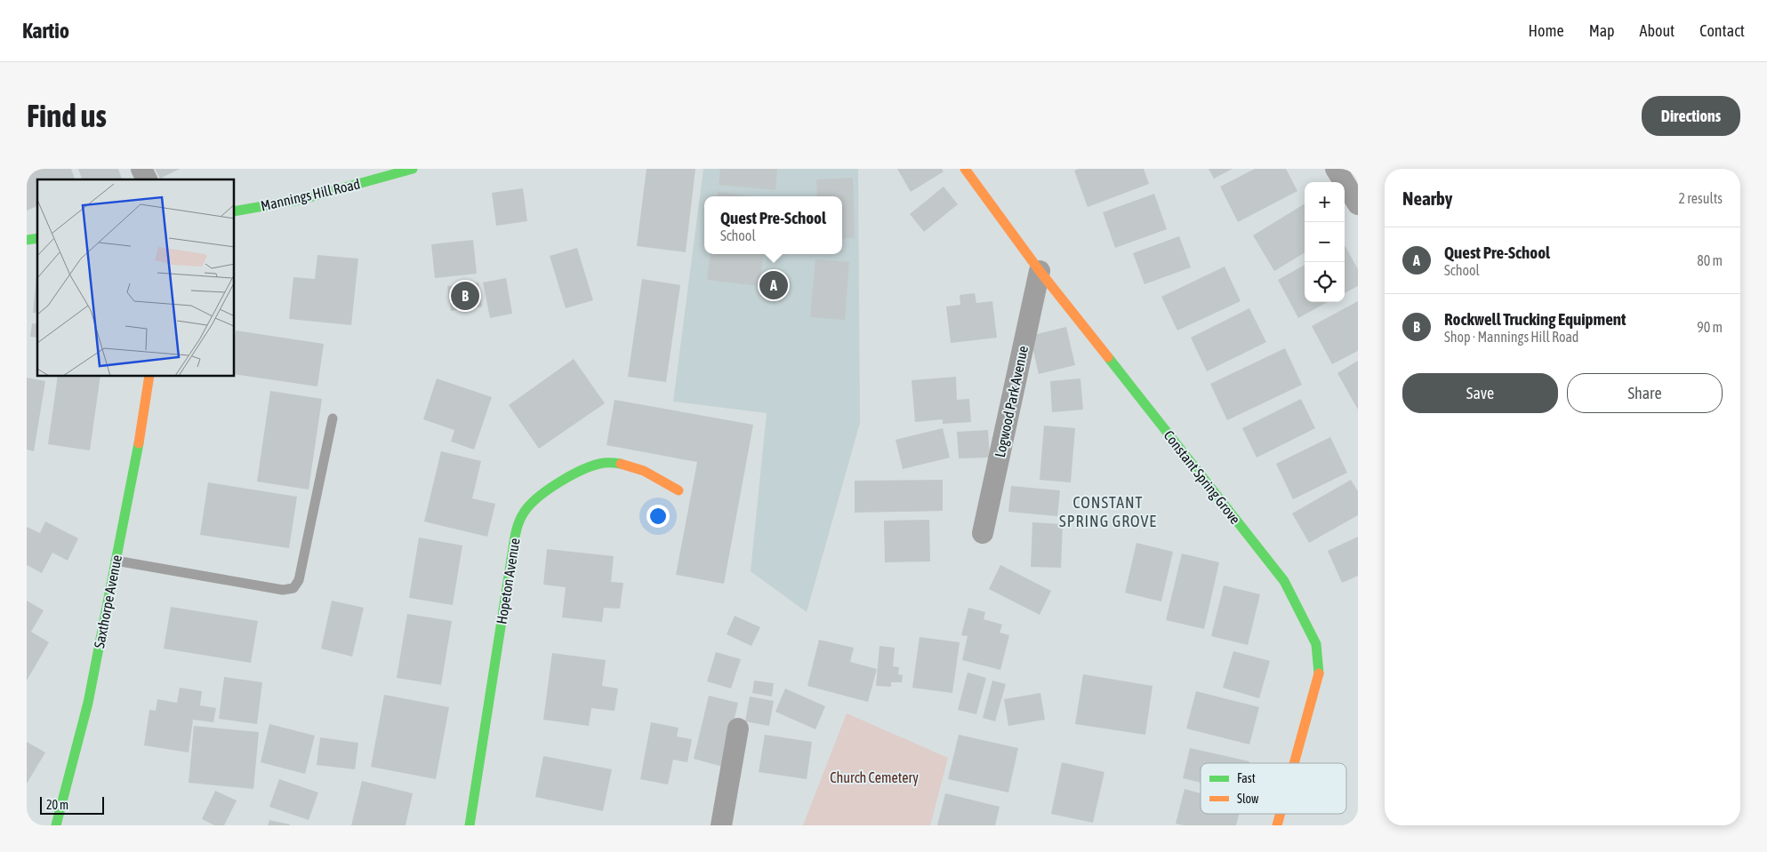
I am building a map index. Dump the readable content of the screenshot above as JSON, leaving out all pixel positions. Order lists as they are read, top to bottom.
{
  "streets": {
    "street": [
      "Mannings Hill Road",
      "Logwood Park Avenue",
      "Constant Spring Grove",
      "Hopeton Avenue",
      "Saxthorpe Avenue"
    ]
  },
  "crossings": [
    ["Logwood Park Avenue", "Constant Spring Grove"]
  ],
  "districts": ["CONSTANT SPRING GROVE"],
  "parks": ["Church Cemetery"],
  "legend": ["Fast", "Slow"],
  "scale_bar": "20 m",
  "page": {
    "header": "Kartio",
    "nav": [
      "Home",
      "Map",
      "About",
      "Contact"
    ],
    "buttons": [
      "Directions",
      ["Save", "Share"]
    ],
    "title": "Find us",
    "heading": ["Nearby", "2 results"],
    "map_buttons": ["+", "−"],
    "popup": ["Quest Pre-School", "School"],
    "list": [
      {
        "mark": "A",
        "name": "Quest Pre-School",
        "note": "School",
        "value": "80 m"
      },
      {
        "mark": "B",
        "name": "Rockwell Trucking Equipment",
        "note": "Shop · Mannings Hill Road",
        "value": "90 m"
      }
    ],
    "pins": ["A", "B"],
    "scale": "20 m"
  }
}
